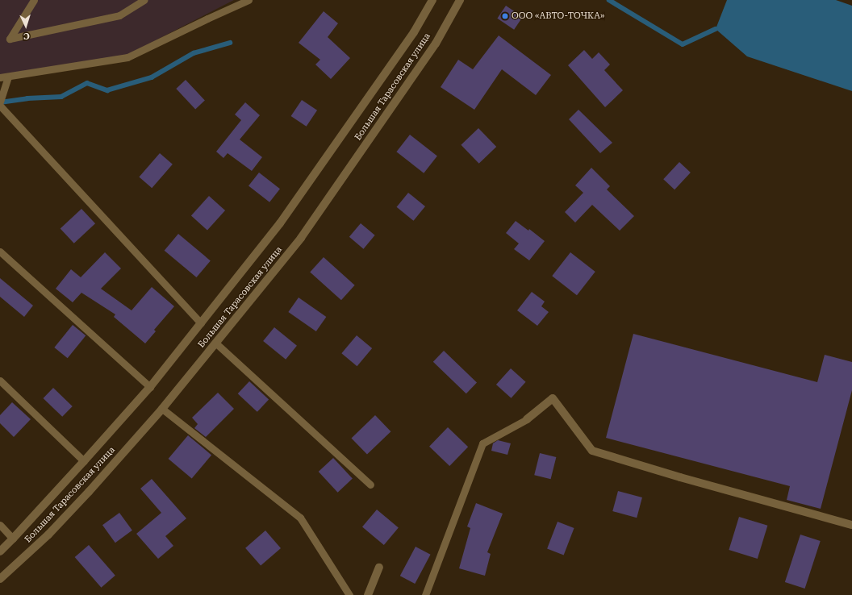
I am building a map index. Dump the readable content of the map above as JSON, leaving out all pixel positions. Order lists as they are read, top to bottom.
{
  "streets": {
    "street": ["Большая Тарасовская улица"]
  },
  "places": ["ООО «АВТО-ТОЧКА»"],
  "north": "bottom"
}
